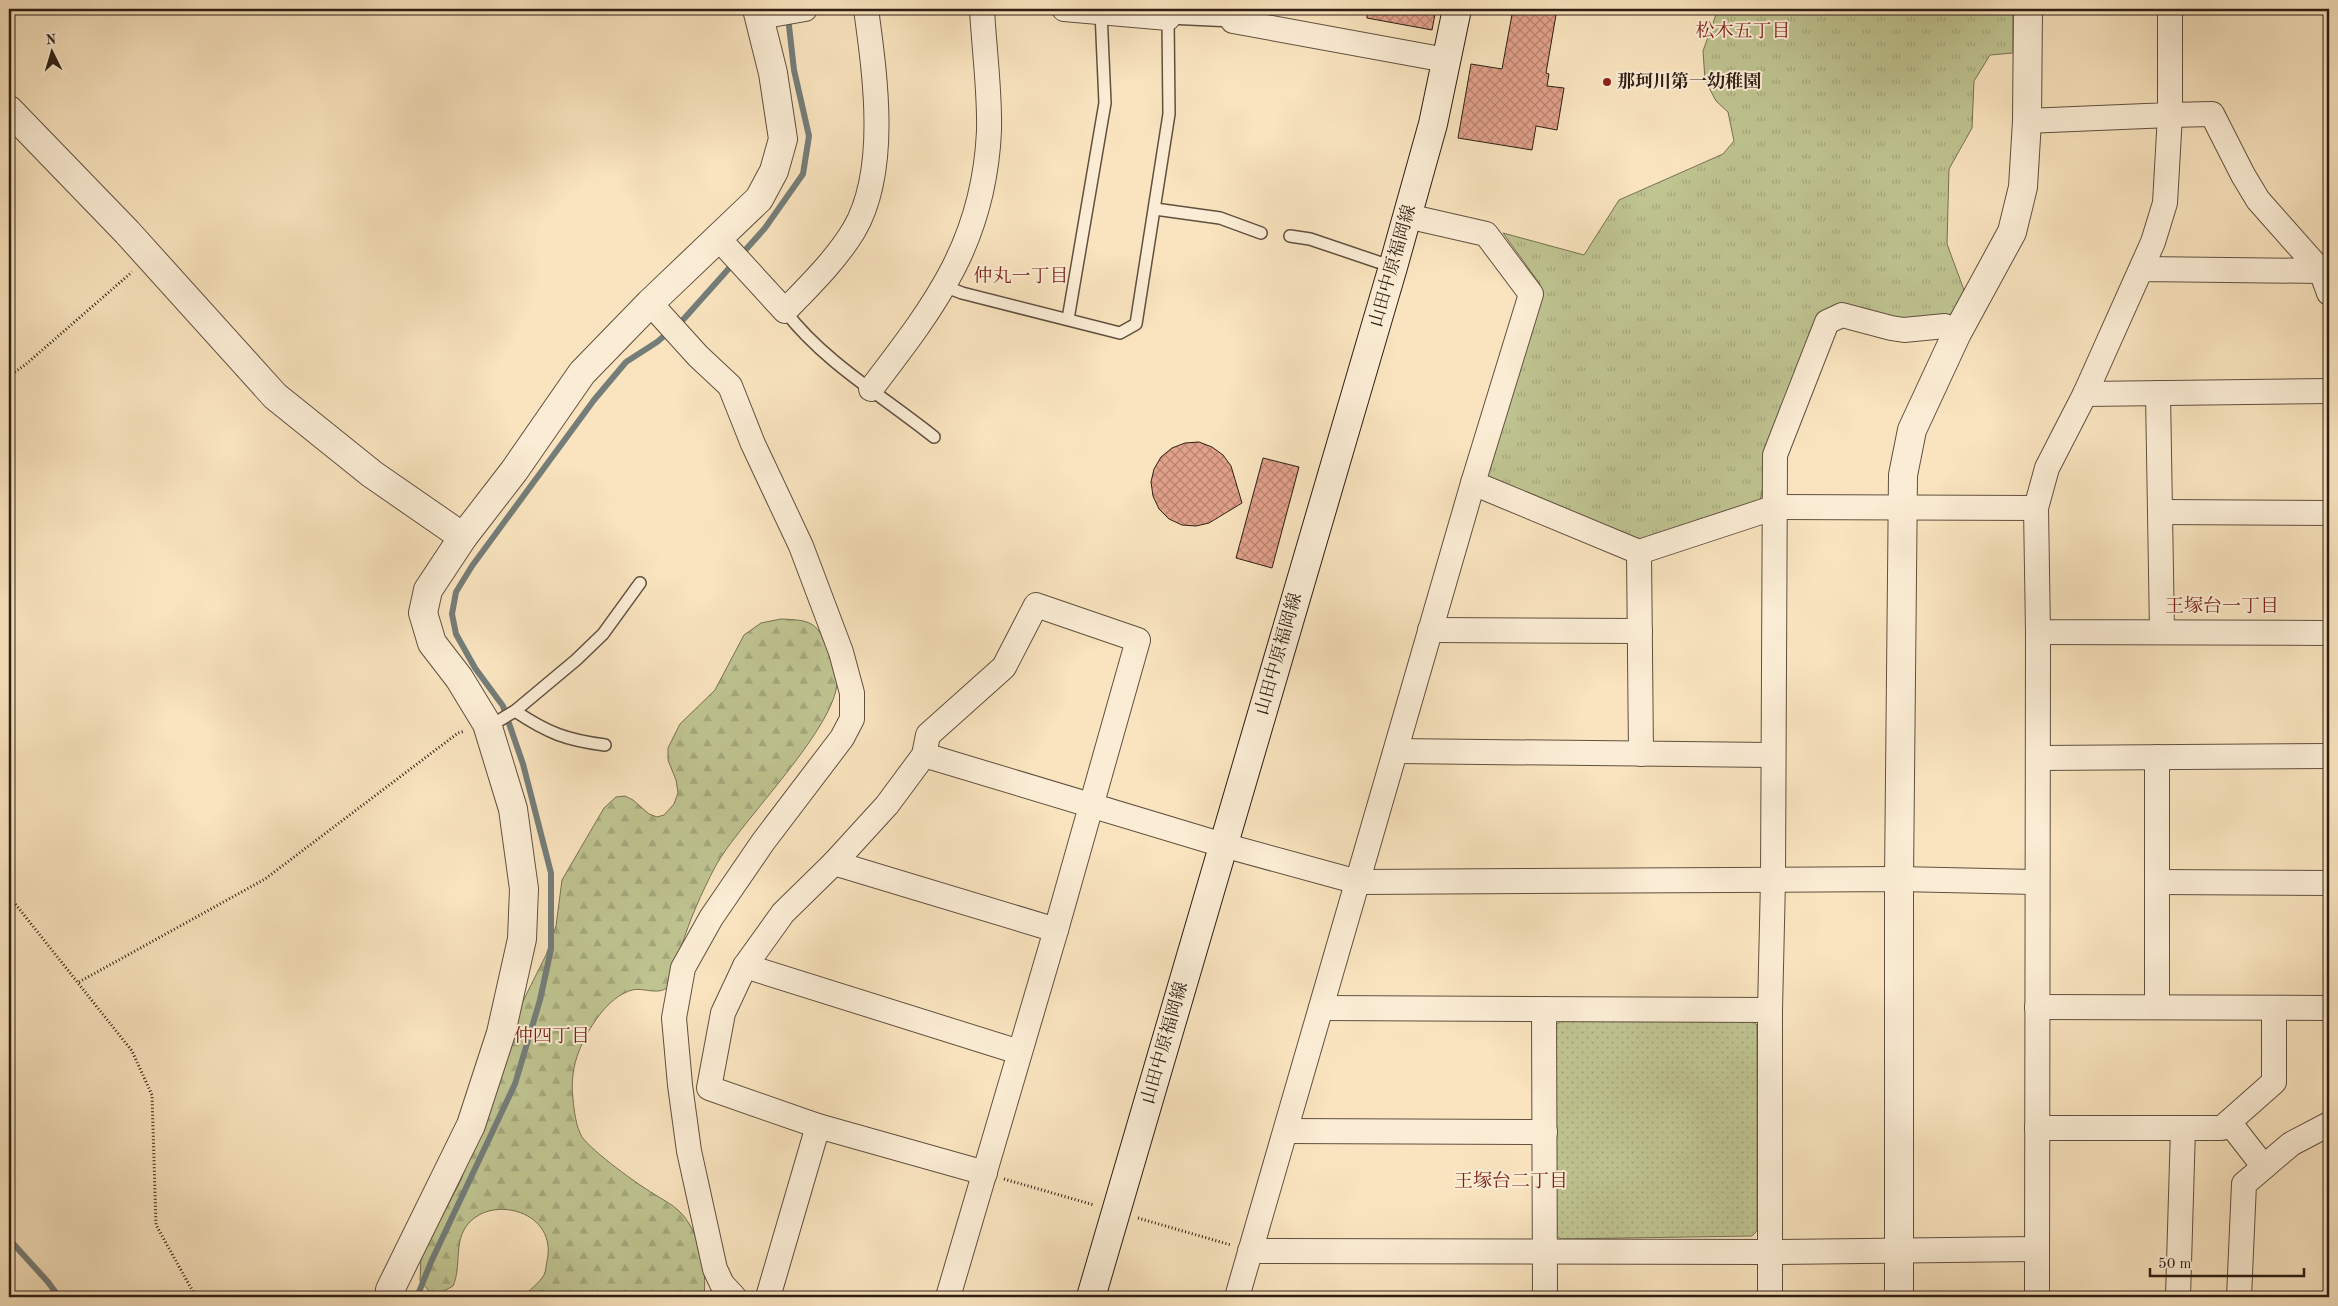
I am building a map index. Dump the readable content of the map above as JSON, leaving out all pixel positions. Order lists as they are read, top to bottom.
{
  "streets": {
    "street": ["山田中原福岡線"]
  },
  "districts": [
    "松木五丁目",
    "仲丸一丁目",
    "王塚台一丁目",
    "仲四丁目",
    "王塚台二丁目"
  ],
  "places": ["那珂川第一幼稚園"],
  "scale_bar": "50 m",
  "north": "top"
}
